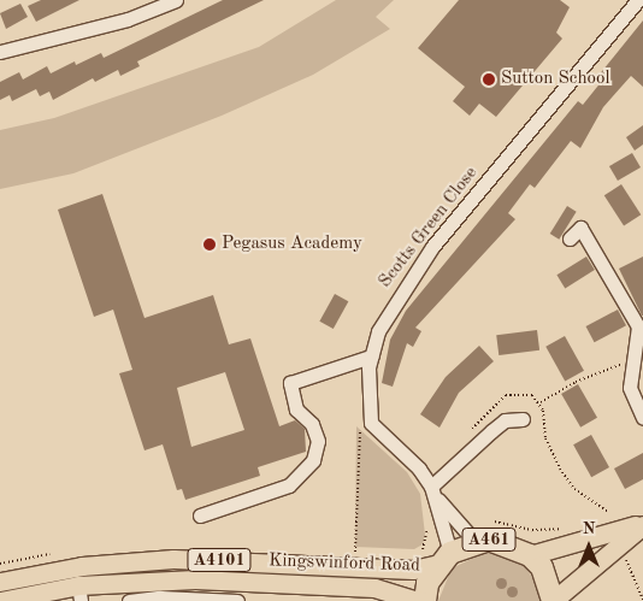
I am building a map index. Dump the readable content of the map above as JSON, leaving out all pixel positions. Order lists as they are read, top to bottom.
{
  "streets": {
    "highway": ["A461"],
    "main road": ["A4101", "Kingswinford Road"],
    "street": ["Scotts Green Close"]
  },
  "crossings": [
    ["Scotts Green Close", "A461"],
    ["Scotts Green Close", "Kingswinford Road"],
    ["A461", "Kingswinford Road"]
  ],
  "places": ["Sutton School", "Pegasus Academy"],
  "north": "top"
}
